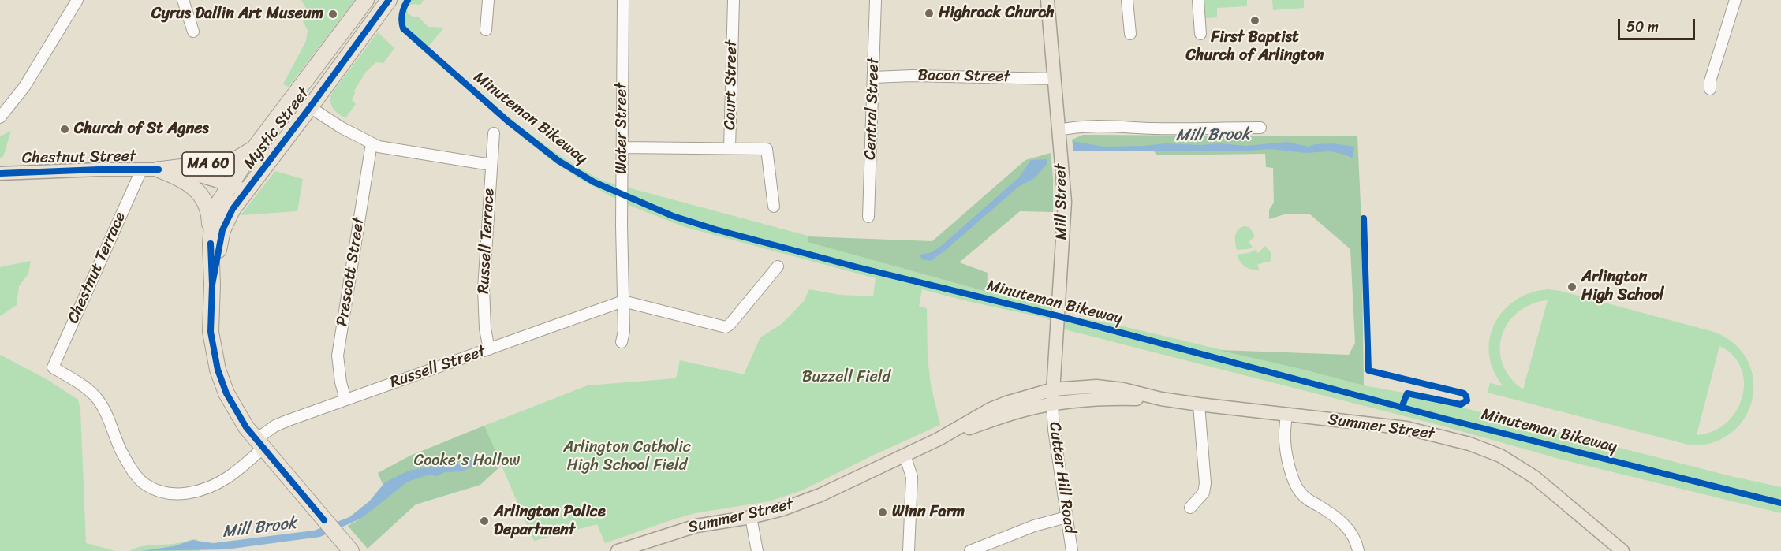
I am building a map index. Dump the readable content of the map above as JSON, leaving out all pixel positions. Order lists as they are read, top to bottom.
{
  "streets": {
    "highway": ["Mystic Street", "MA 60"],
    "main road": ["Chestnut Street", "Mill Street", "Summer Street"],
    "street": [
      "Bacon Street",
      "Court Street",
      "Central Street",
      "Water Street",
      "Russell Terrace",
      "Chestnut Terrace",
      "Prescott Street",
      "Russell Street",
      "Cutter Hill Road"
    ],
    "cycle path": ["Minuteman Bikeway"]
  },
  "crossings": [
    ["Bacon Street", "Central Street"],
    ["Bacon Street", "Mill Street"],
    ["Court Street", "Water Street"],
    ["Mystic Street", "Chestnut Street"],
    ["Mystic Street", "MA 60"],
    ["Mystic Street", "Russell Street"],
    ["Water Street", "Russell Street"],
    ["Chestnut Street", "MA 60"],
    ["Chestnut Street", "Chestnut Terrace"],
    ["Mill Street", "Summer Street"],
    ["Mill Street", "Cutter Hill Road"],
    ["Russell Terrace", "Russell Street"],
    ["Chestnut Terrace", "Russell Street"],
    ["Prescott Street", "Russell Street"],
    ["Summer Street", "Cutter Hill Road"]
  ],
  "water": ["Mill Brook"],
  "parks": ["Buzzell Field", "Arlington Catholic High School Field", "Cooke's Hollow"],
  "places": [
    "Highrock Church",
    "Cyrus Dallin Art Museum",
    "First Baptist Church of Arlington",
    "Church of St Agnes",
    "Arlington High School",
    "Winn Farm",
    "Arlington Police Department"
  ],
  "scale_bar": "50 m"
}
